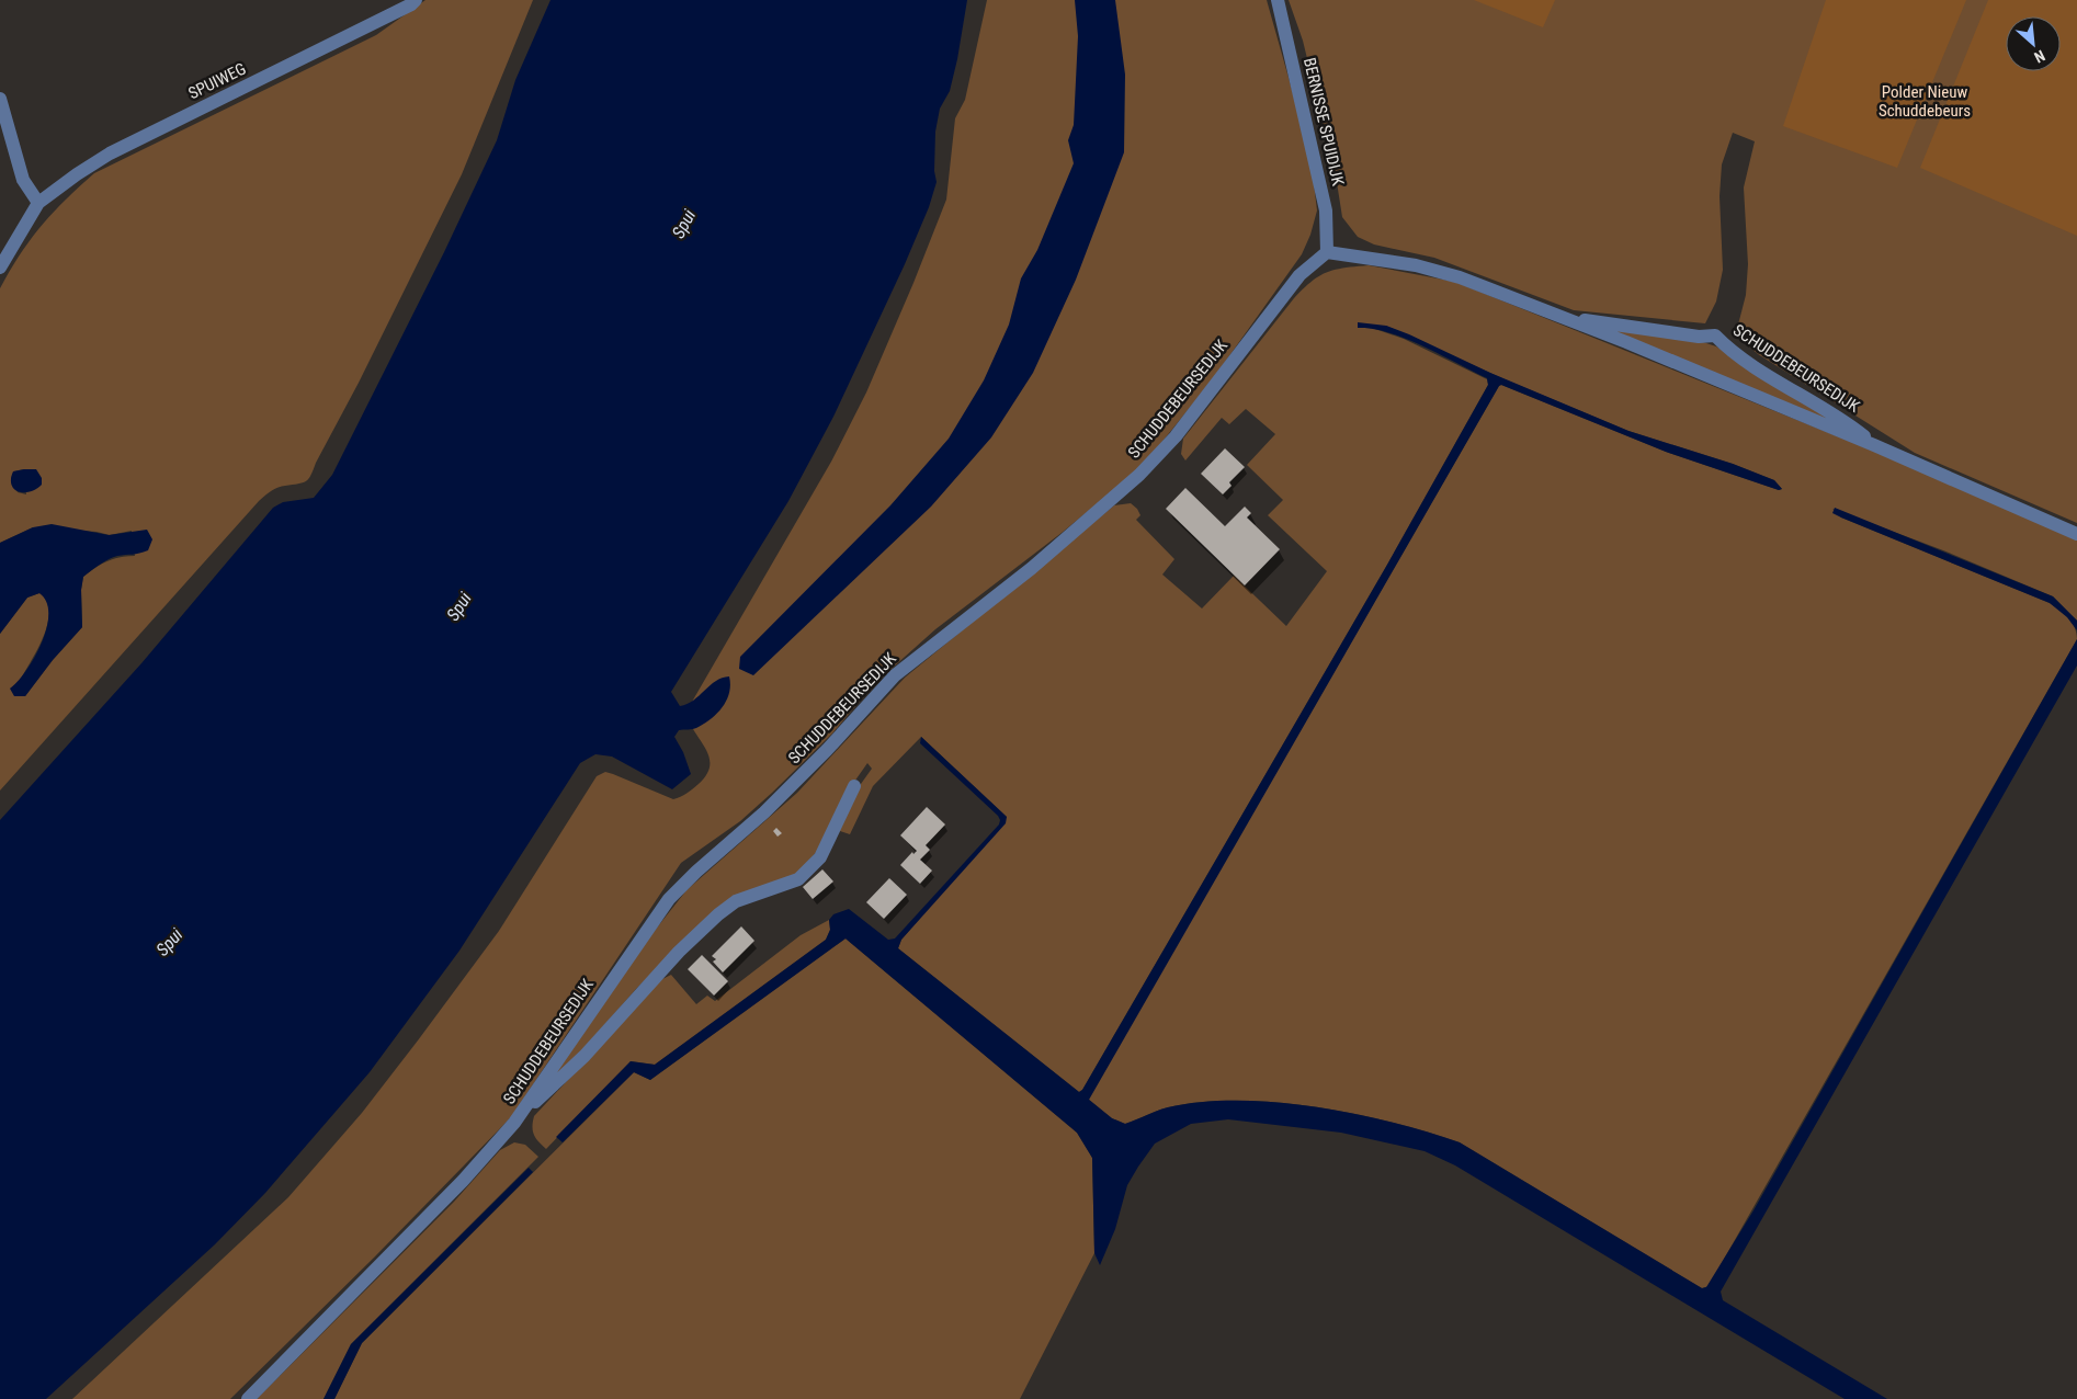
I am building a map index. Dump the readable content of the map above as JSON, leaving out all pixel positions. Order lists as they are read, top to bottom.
{
  "streets": {
    "street": ["SPUIWEG", "BERNISSE SPUIDIJK", "SCHUDDEBEURSEDIJK"]
  },
  "crossings": [
    ["BERNISSE SPUIDIJK", "SCHUDDEBEURSEDIJK"]
  ],
  "water": ["Spui"],
  "parks": ["Polder Nieuw Schuddebeurs"],
  "north": "bottom right"
}
